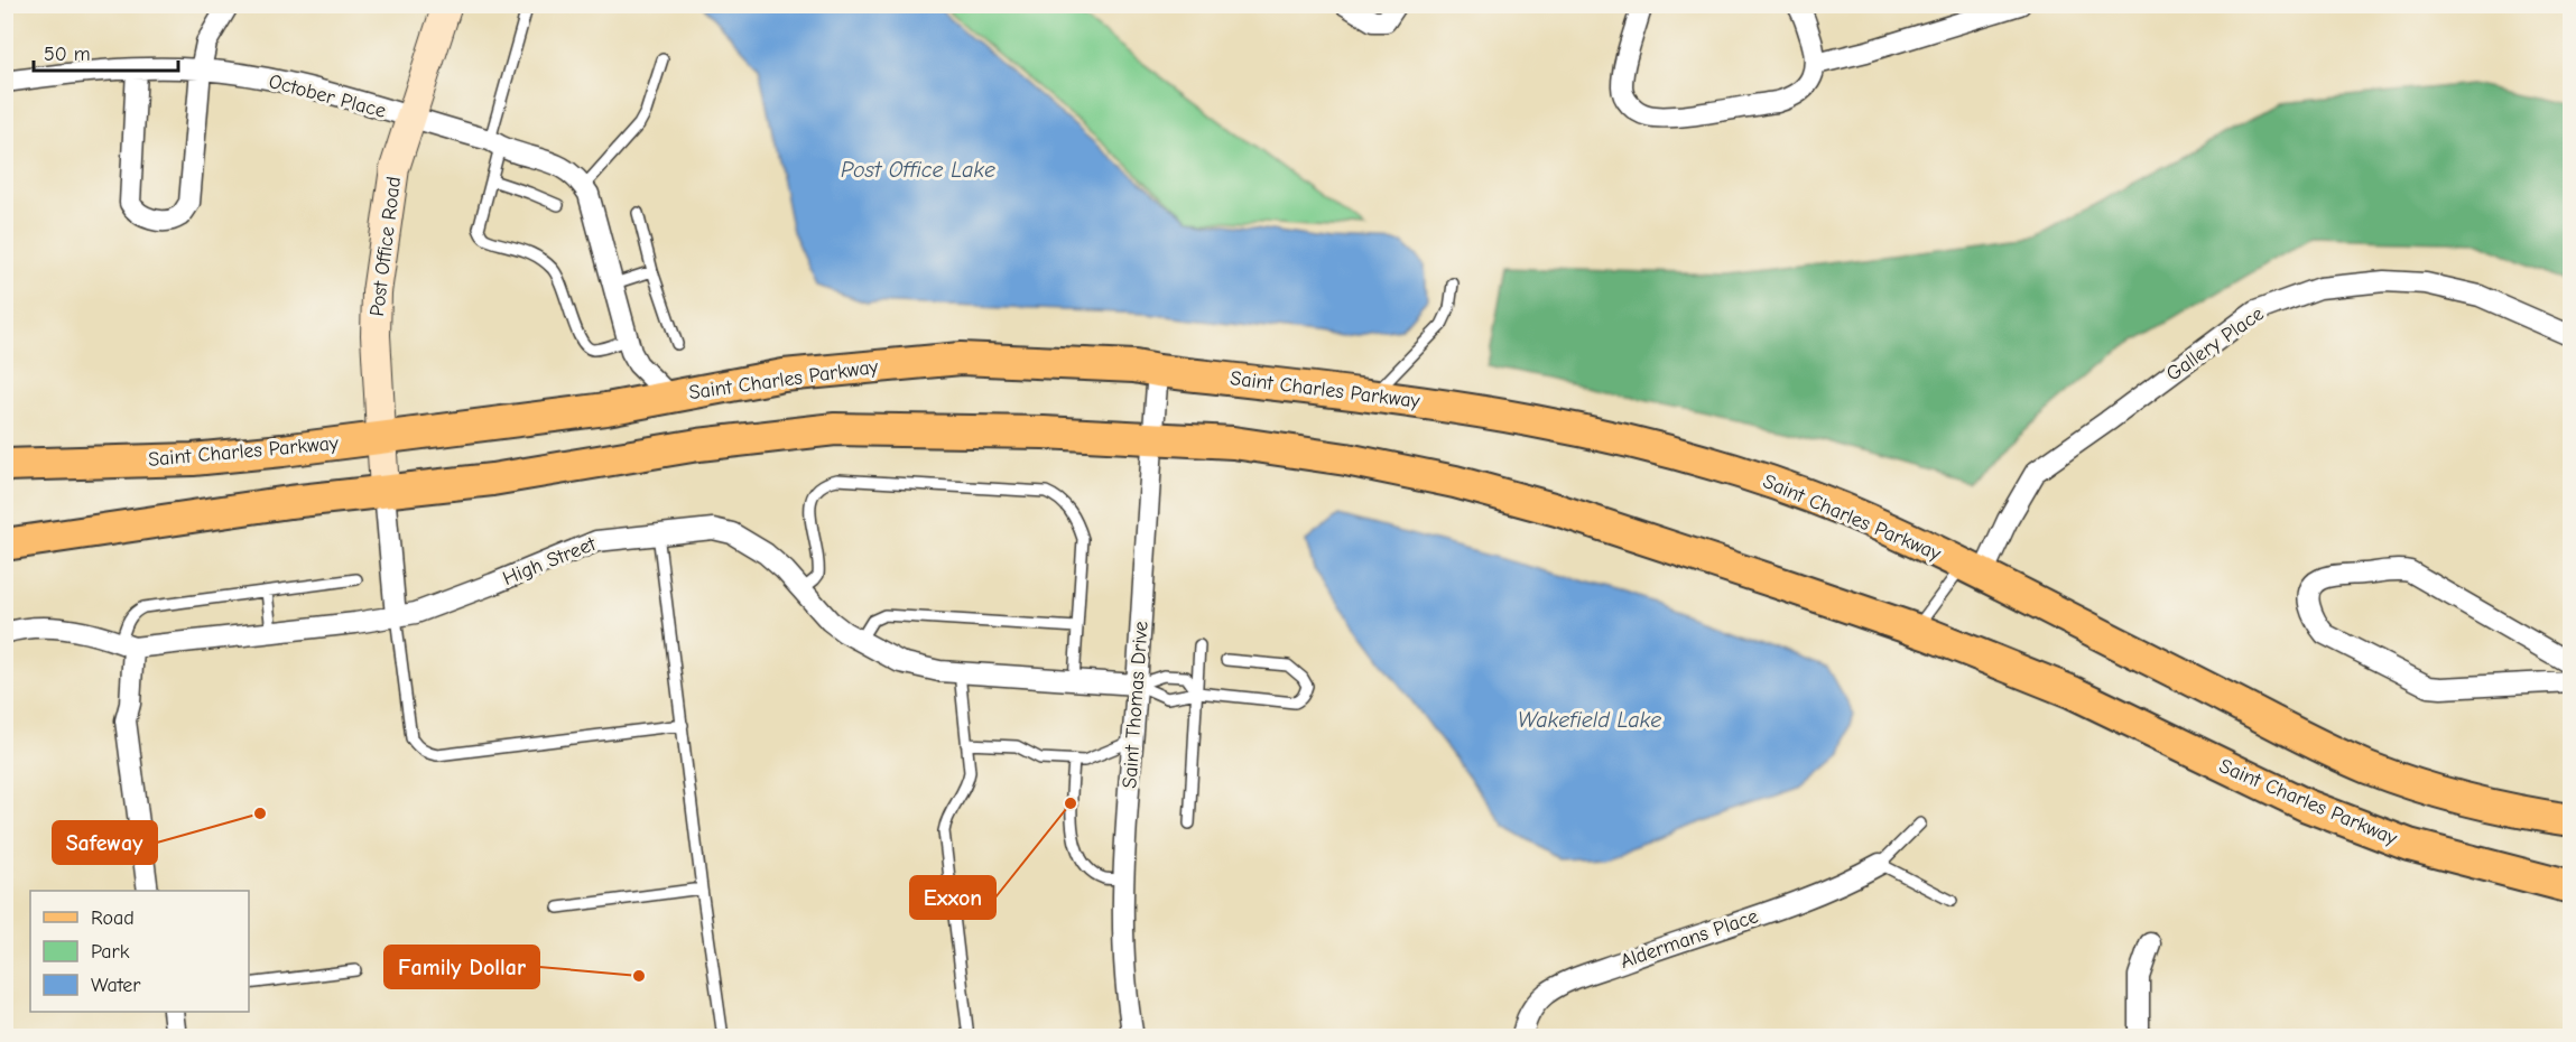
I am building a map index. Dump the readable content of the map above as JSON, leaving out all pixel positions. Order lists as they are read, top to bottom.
{
  "streets": {
    "main road": ["Saint Charles Parkway"],
    "street": [
      "October Place",
      "Post Office Road",
      "Gallery Place",
      "High Street",
      "Saint Thomas Drive",
      "Aldermans Place"
    ]
  },
  "crossings": [
    ["October Place", "Post Office Road"],
    ["Post Office Road", "Saint Charles Parkway"],
    ["Post Office Road", "High Street"],
    ["Gallery Place", "Saint Charles Parkway"],
    ["Saint Charles Parkway", "Saint Thomas Drive"],
    ["High Street", "Saint Thomas Drive"]
  ],
  "water": ["Post Office Lake", "Wakefield Lake"],
  "places": ["Exxon", "Safeway", "Family Dollar"],
  "legend": ["Road", "Park", "Water"],
  "scale_bar": "50 m"
}
